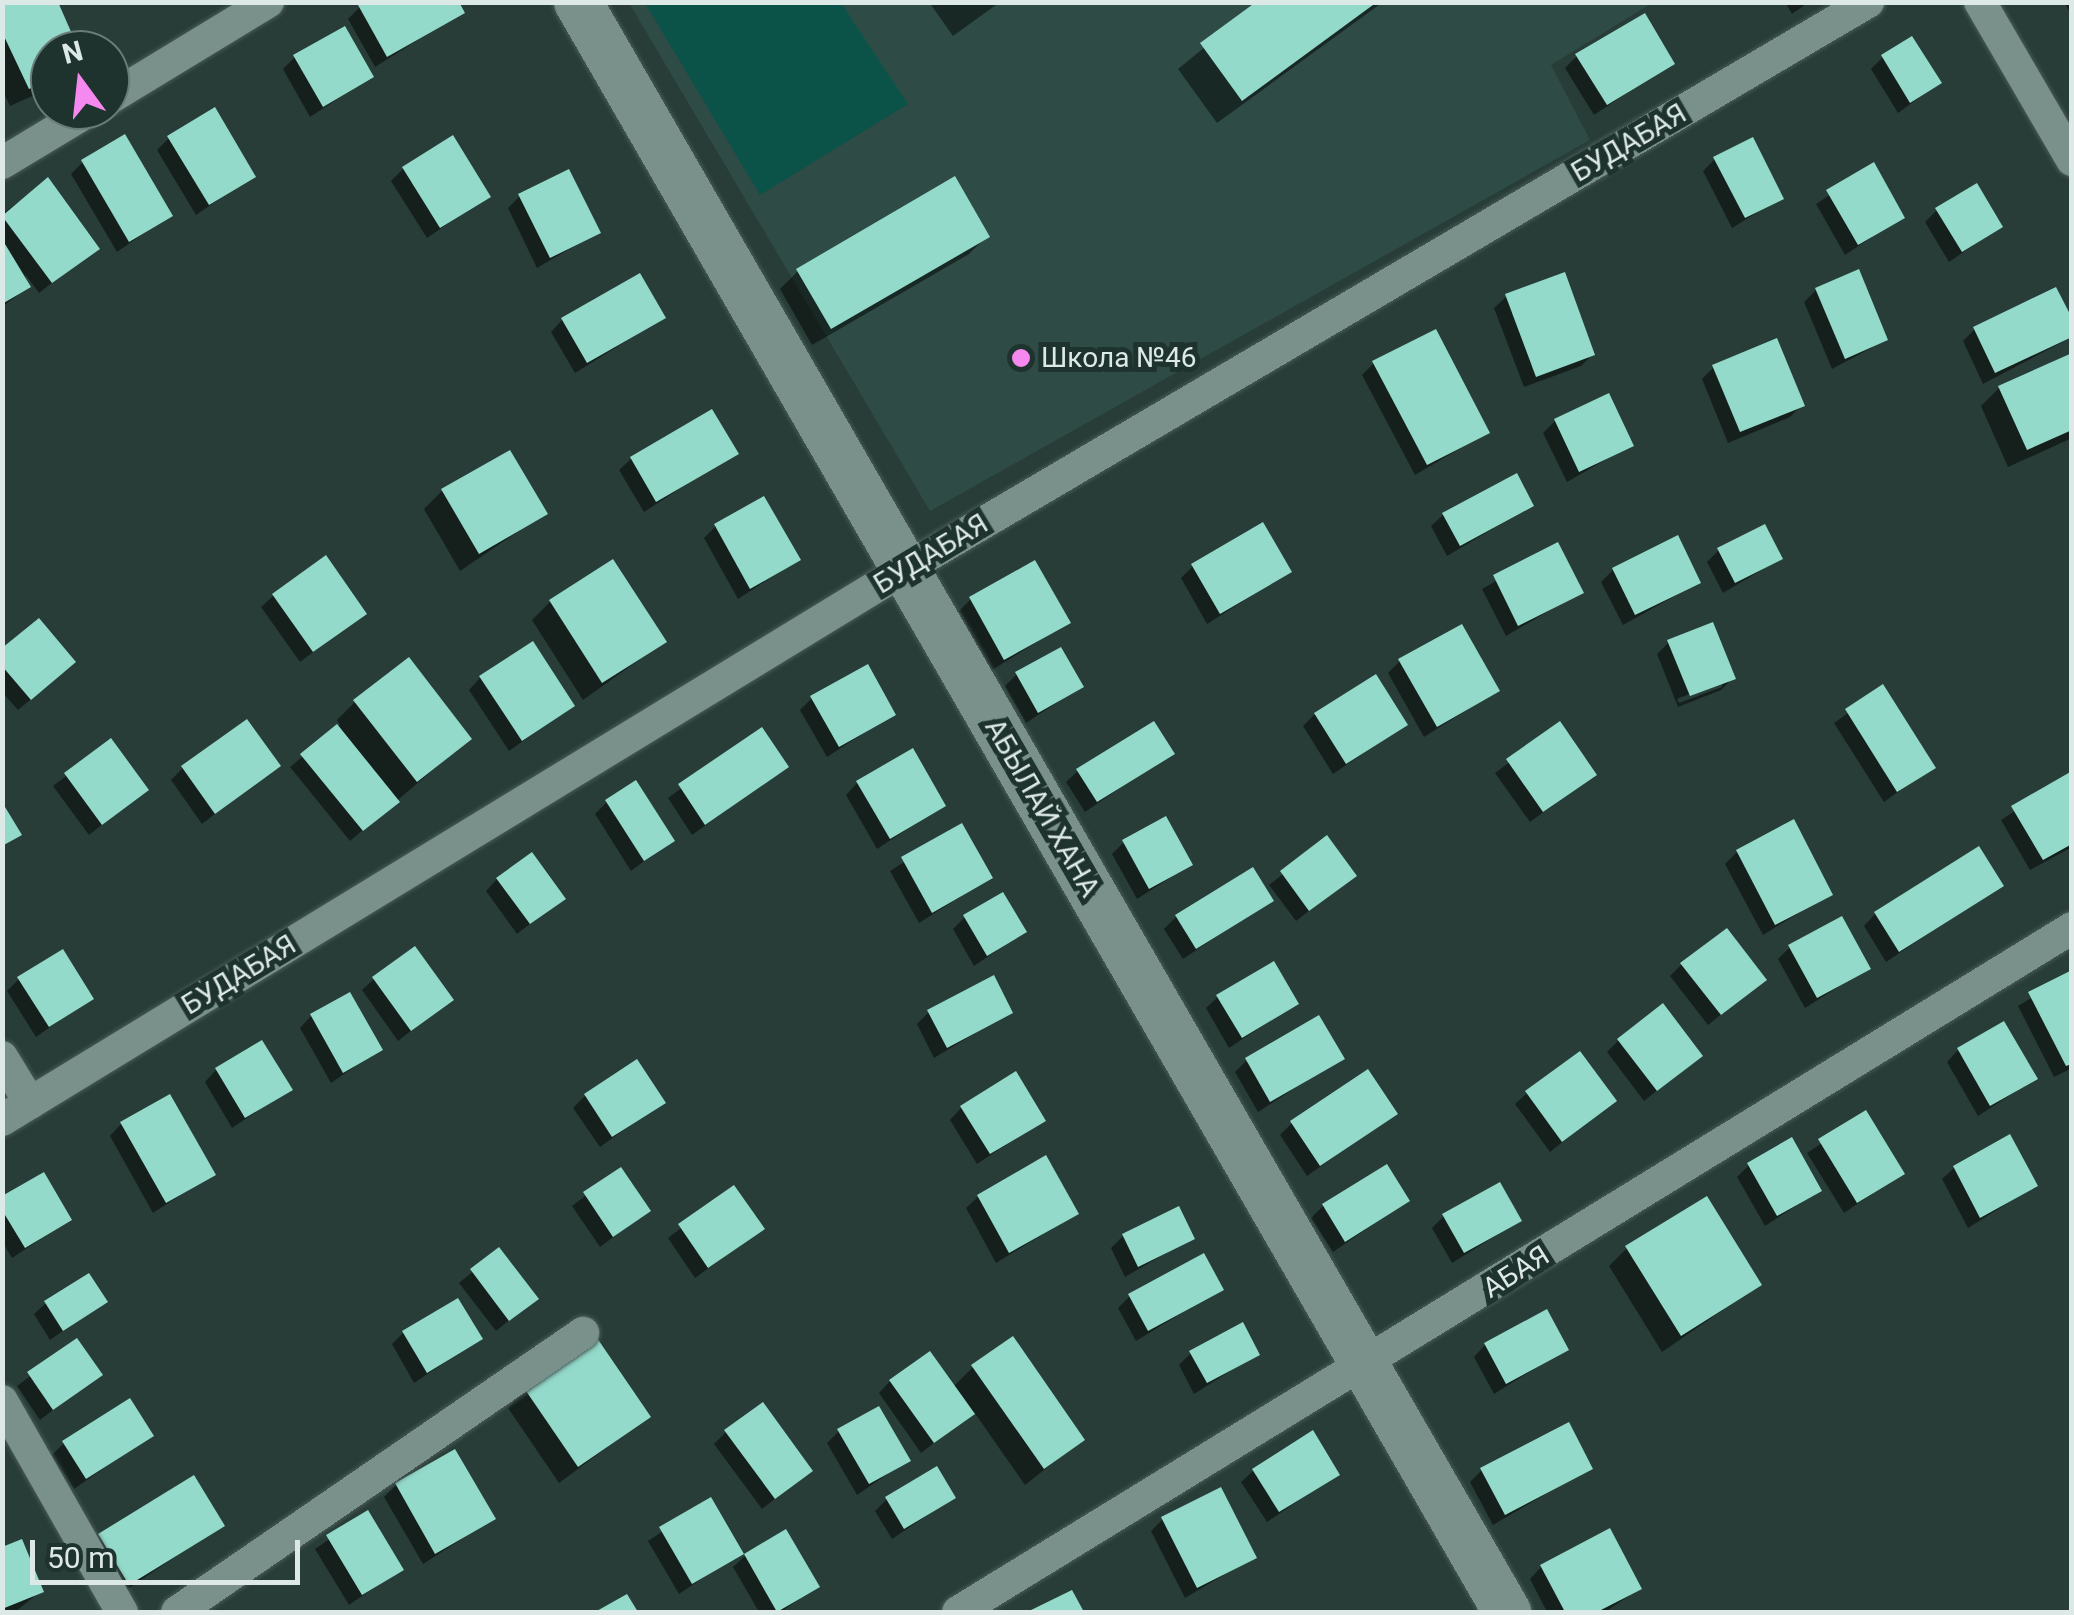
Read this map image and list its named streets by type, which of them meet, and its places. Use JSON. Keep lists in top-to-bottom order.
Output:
{
  "streets": {
    "main road": ["АБЫЛАЙ ХАНА"],
    "street": ["БУДАБАЯ", "АБАЯ"]
  },
  "crossings": [
    ["БУДАБАЯ", "АБЫЛАЙ ХАНА"],
    ["АБЫЛАЙ ХАНА", "АБАЯ"]
  ],
  "places": ["Школа №46"],
  "scale_bar": "50 m",
  "north": "top"
}
